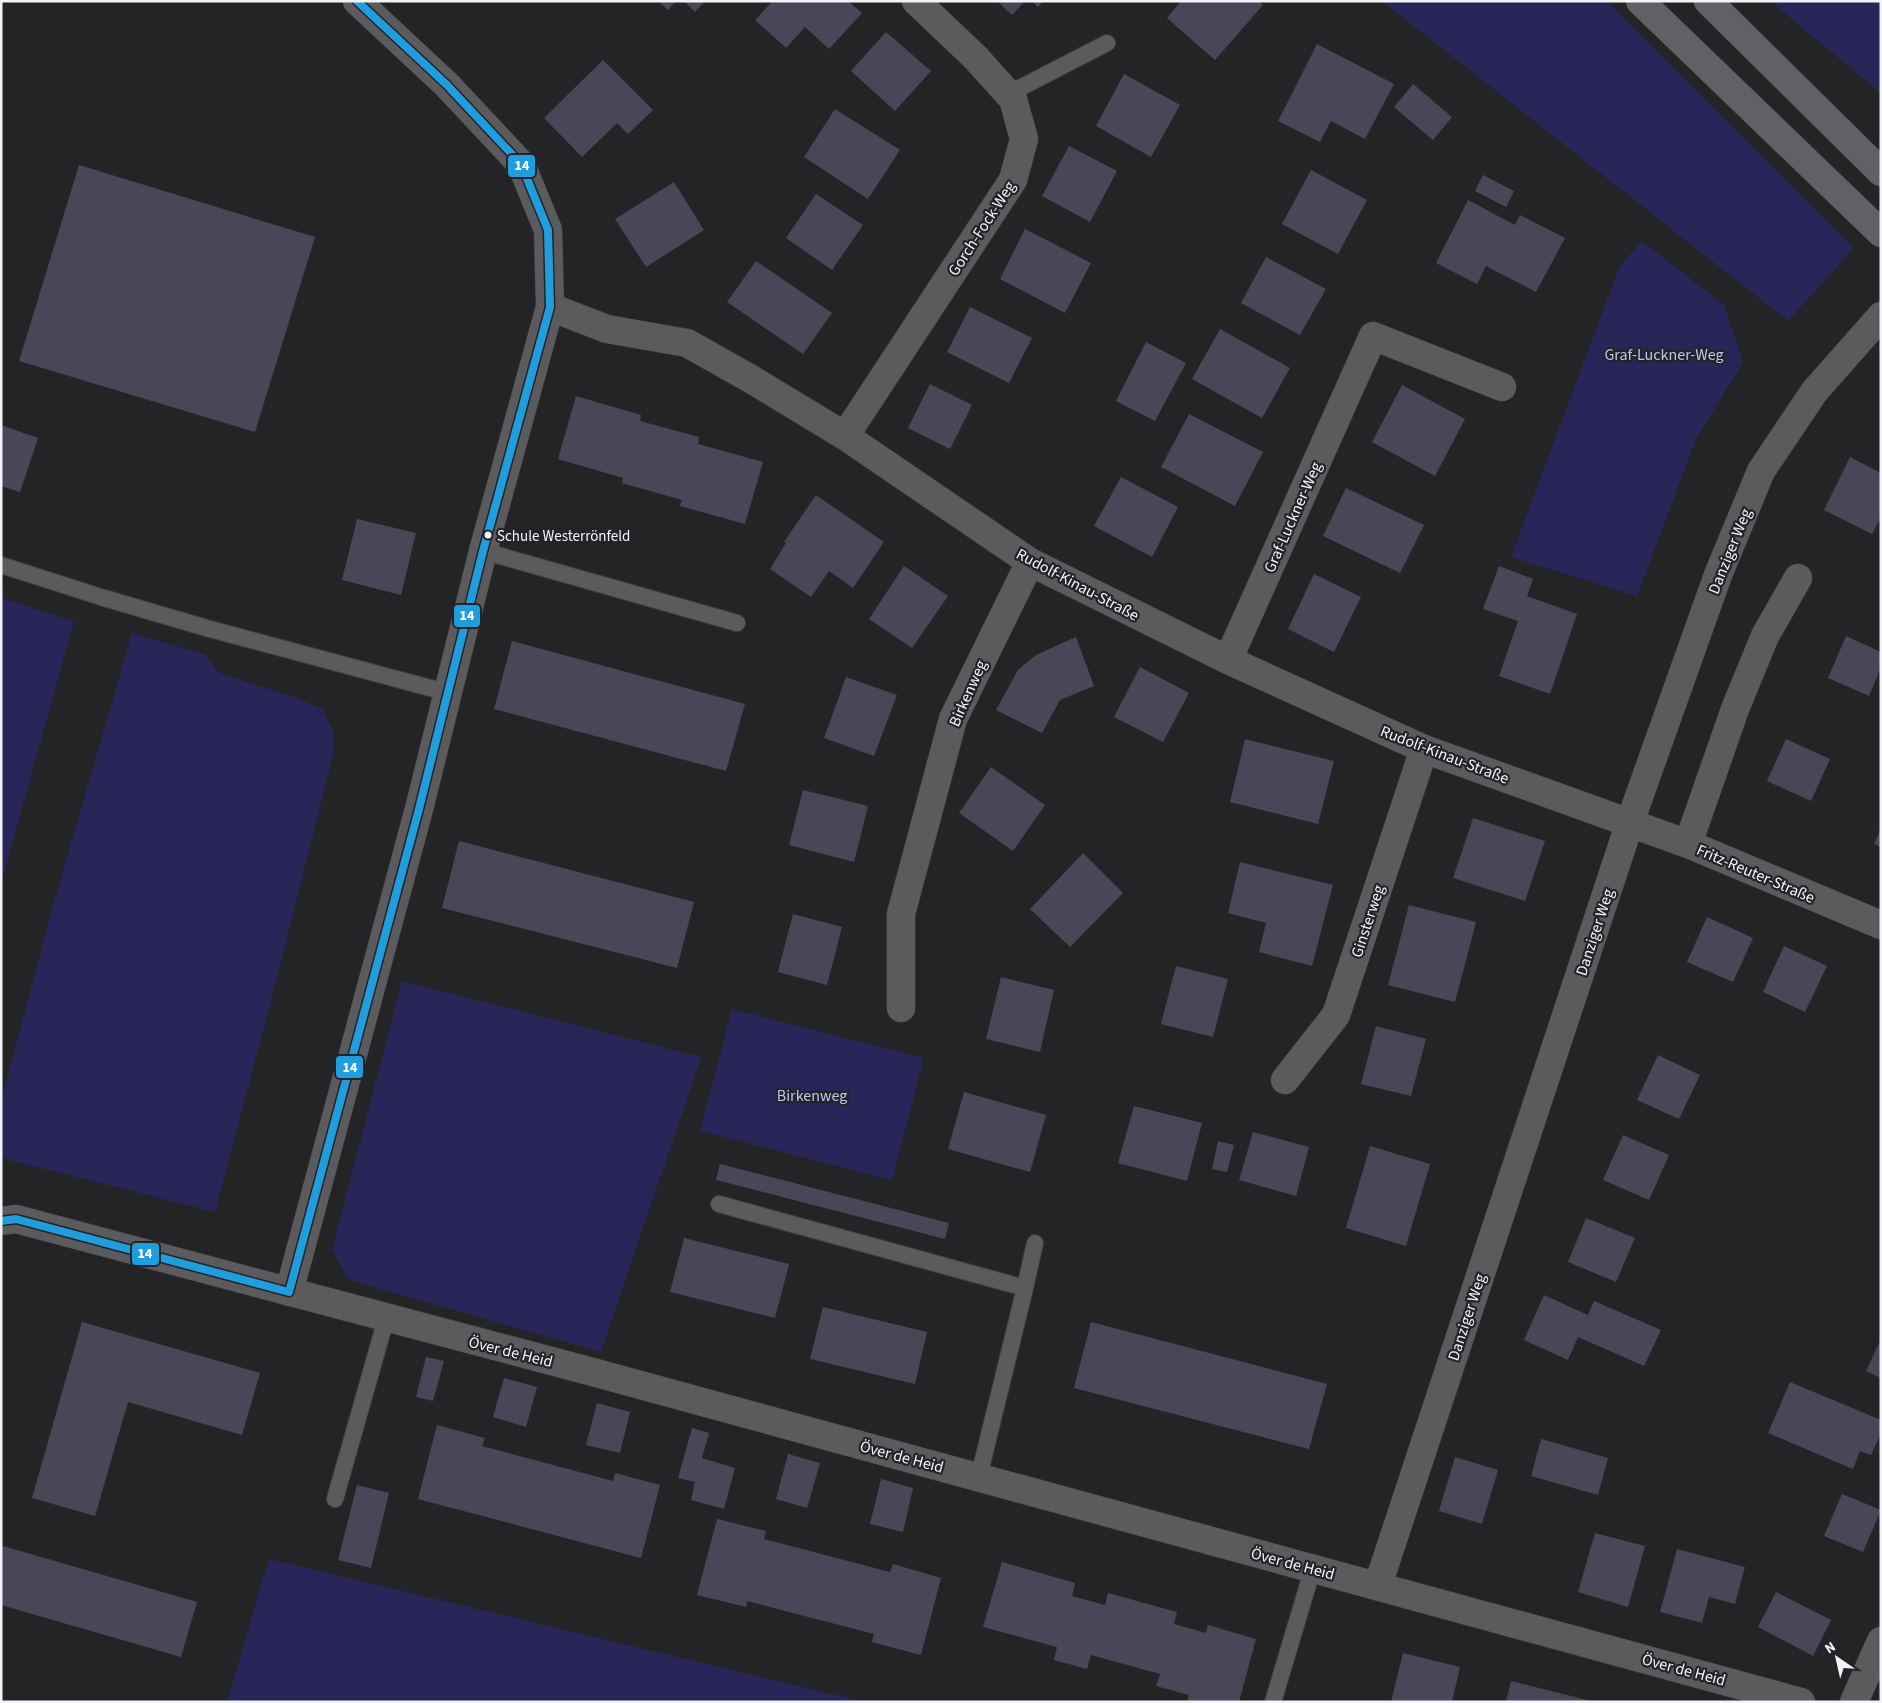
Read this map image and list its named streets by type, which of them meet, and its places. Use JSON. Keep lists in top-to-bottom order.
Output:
{
  "streets": {
    "street": [
      "Gorch-Fock-Weg",
      "Graf-Luckner-Weg",
      "Danziger Weg",
      "Rudolf-Kinau-Straße",
      "Birkenweg",
      "Fritz-Reuter-Straße",
      "Ginsterweg",
      "Över de Heid"
    ]
  },
  "crossings": [
    ["Gorch-Fock-Weg", "Rudolf-Kinau-Straße"],
    ["Graf-Luckner-Weg", "Rudolf-Kinau-Straße"],
    ["Danziger Weg", "Rudolf-Kinau-Straße"],
    ["Danziger Weg", "Fritz-Reuter-Straße"],
    ["Danziger Weg", "Över de Heid"],
    ["Rudolf-Kinau-Straße", "Birkenweg"],
    ["Rudolf-Kinau-Straße", "Fritz-Reuter-Straße"],
    ["Rudolf-Kinau-Straße", "Ginsterweg"]
  ],
  "parks": ["Graf-Luckner-Weg", "Birkenweg"],
  "places": ["Schule Westerrönfeld"],
  "lines": ["transit line 14"],
  "north": "top left"
}
